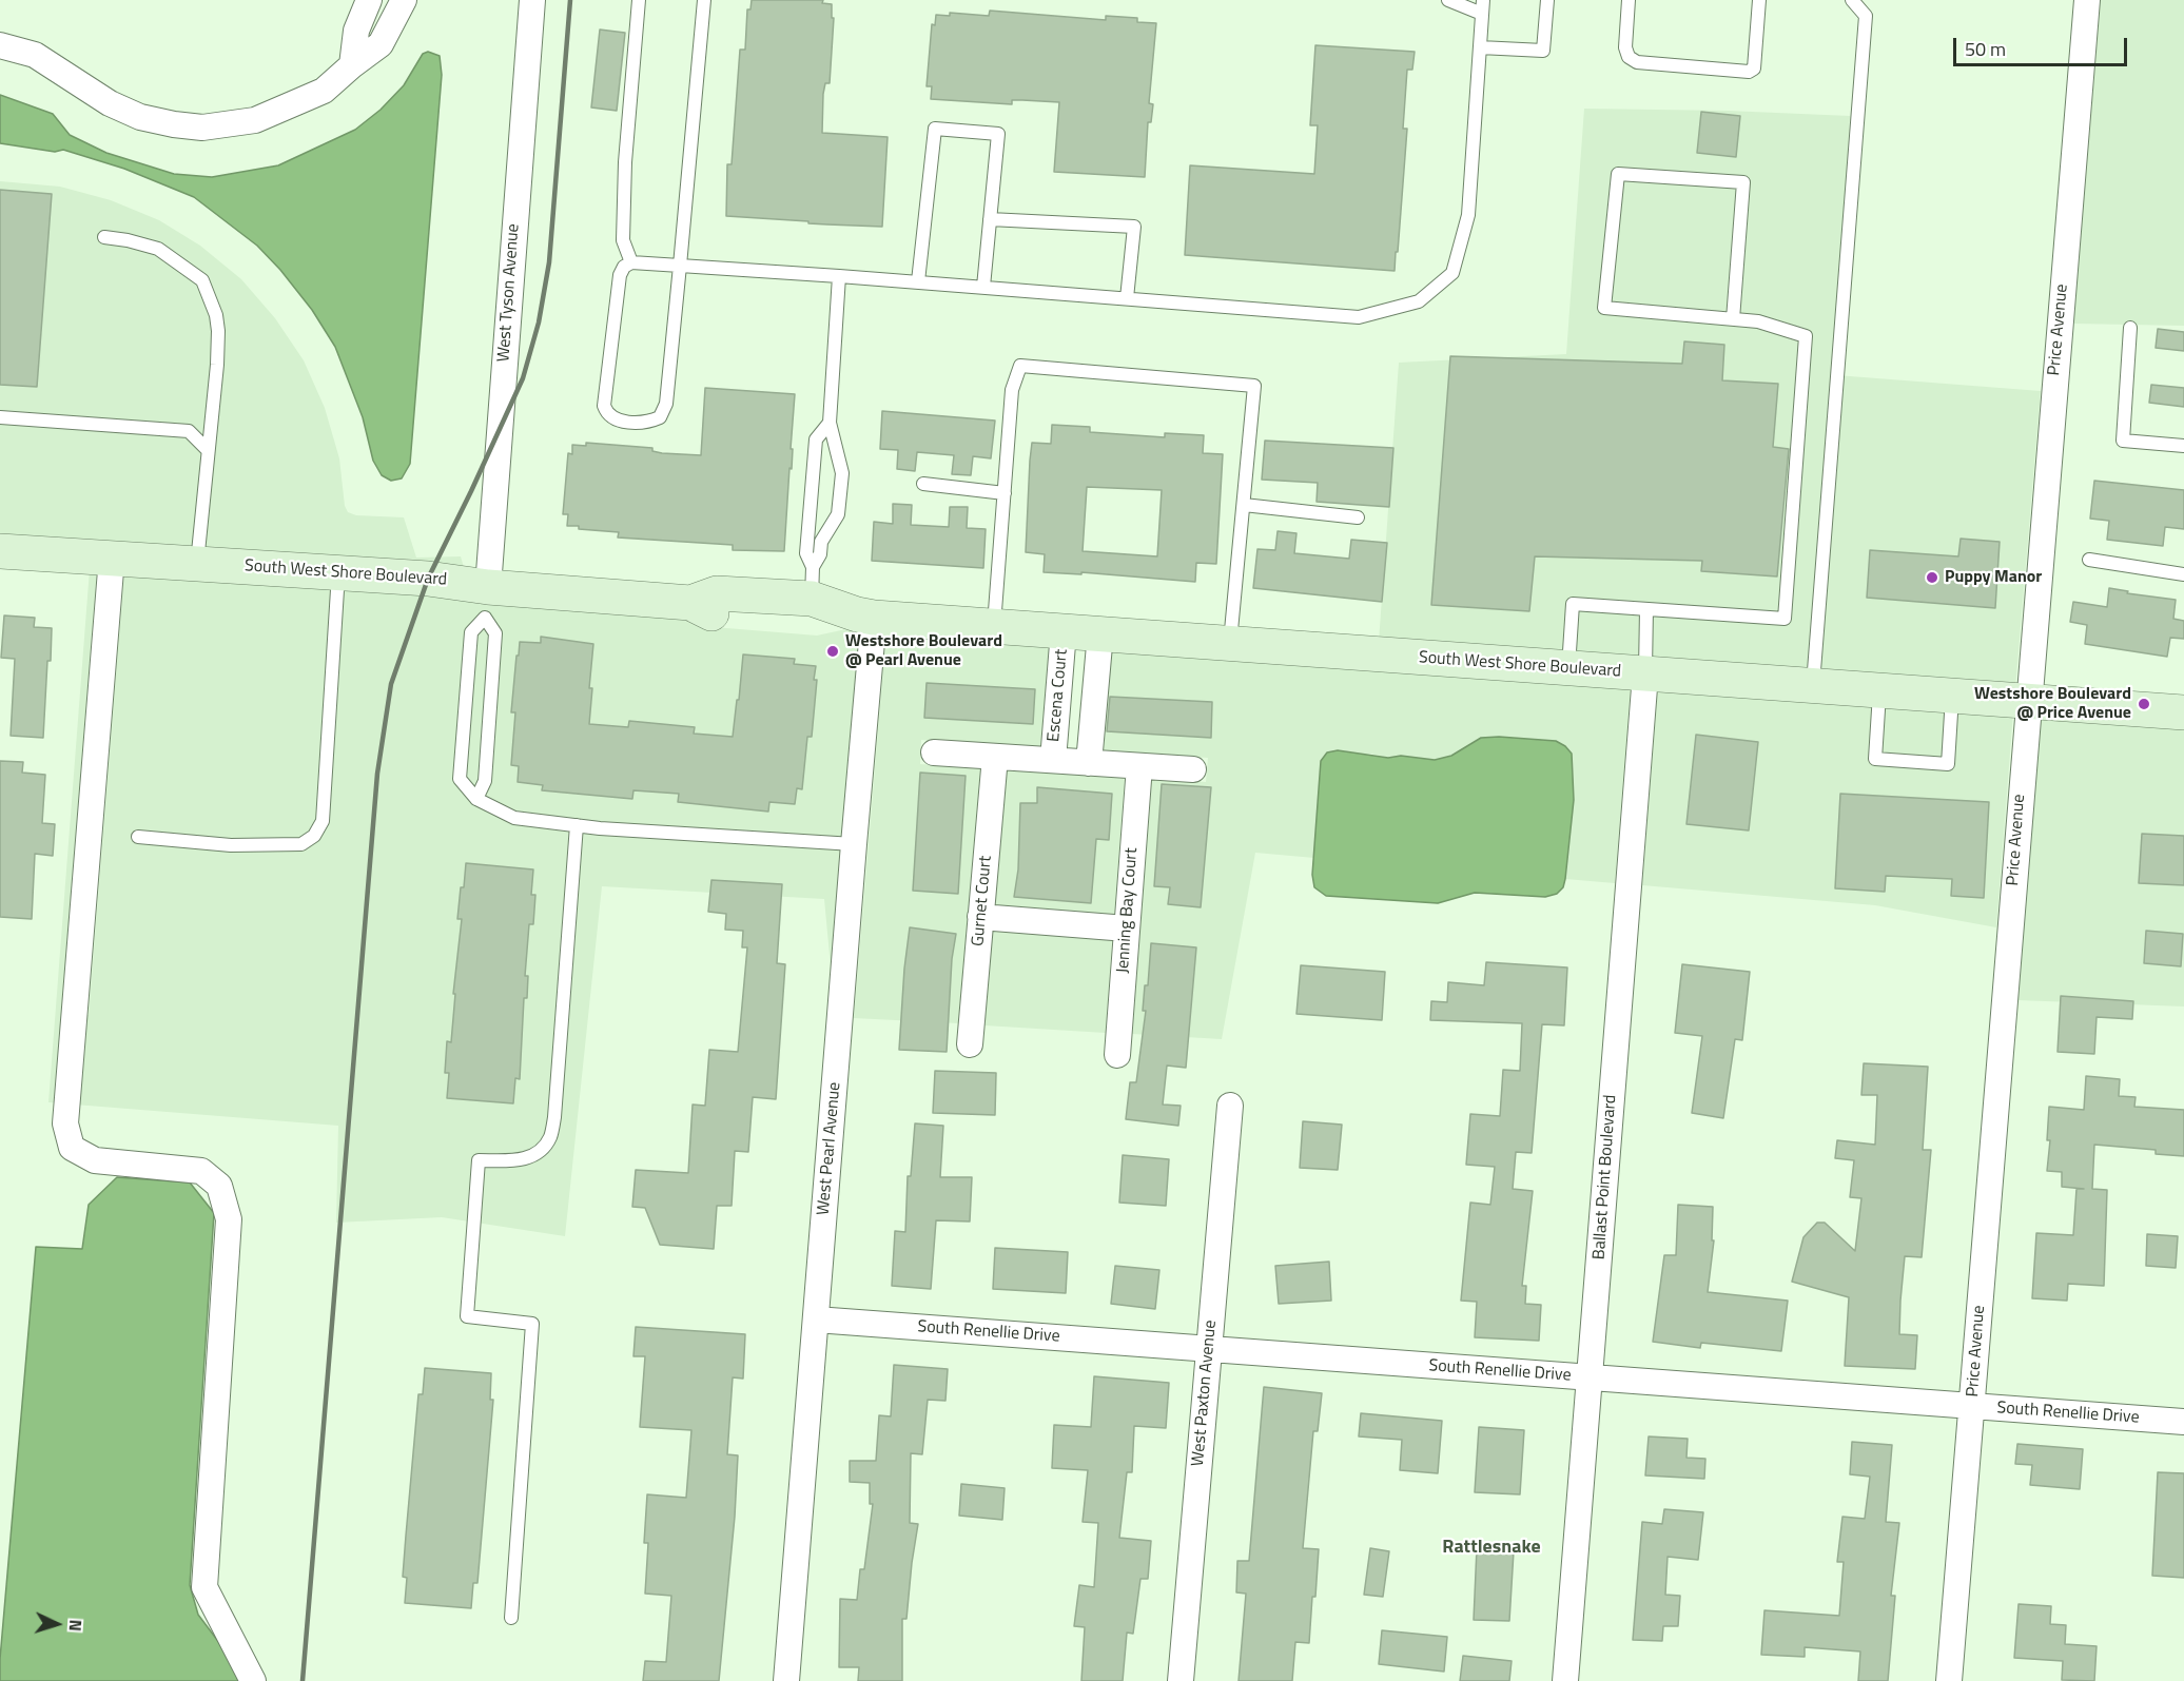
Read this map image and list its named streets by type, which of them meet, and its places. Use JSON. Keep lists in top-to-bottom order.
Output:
{
  "streets": {
    "street": [
      "West Tyson Avenue",
      "Price Avenue",
      "South West Shore Boulevard",
      "Escena Court",
      "Gurnet Court",
      "Jenning Bay Court",
      "West Pearl Avenue",
      "Ballast Point Boulevard",
      "South Renellie Drive",
      "West Paxton Avenue"
    ]
  },
  "crossings": [
    ["West Tyson Avenue", "South West Shore Boulevard"],
    ["Price Avenue", "South West Shore Boulevard"],
    ["Price Avenue", "South Renellie Drive"],
    ["South West Shore Boulevard", "Escena Court"],
    ["South West Shore Boulevard", "West Pearl Avenue"],
    ["South West Shore Boulevard", "Ballast Point Boulevard"],
    ["Escena Court", "Gurnet Court"],
    ["Escena Court", "Jenning Bay Court"],
    ["West Pearl Avenue", "South Renellie Drive"],
    ["Ballast Point Boulevard", "South Renellie Drive"],
    ["South Renellie Drive", "West Paxton Avenue"]
  ],
  "districts": ["Rattlesnake"],
  "places": ["Puppy Manor", "Westshore Boulevard @ Pearl Avenue", "Westshore Boulevard @ Price Avenue"],
  "scale_bar": "50 m",
  "north": "right"
}
